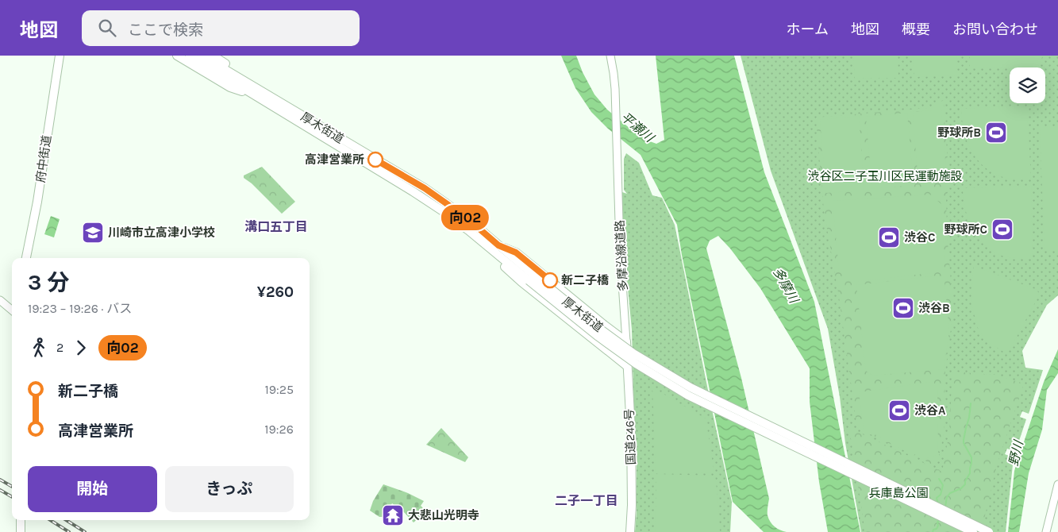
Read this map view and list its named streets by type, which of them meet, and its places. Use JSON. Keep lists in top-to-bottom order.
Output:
{
  "streets": {
    "highway": ["厚木街道", "府中街道", "国道246号"],
    "main road": ["多摩沿線道路"]
  },
  "crossings": [
    ["多摩沿線道路", "国道246号"]
  ],
  "districts": ["溝口五丁目", "二子一丁目"],
  "water": ["平瀬川", "多摩川", "野川"],
  "parks": ["渋谷区二子玉川区民運動施設", "兵庫島公園"],
  "places": {
    "sports": [
      "野球所B",
      "野球所C",
      "渋谷C",
      "渋谷B",
      "渋谷A"
    ],
    "other": ["高津営業所", "新二子橋"],
    "school or university": ["川崎市立高津小学校"],
    "temple": ["大悲山光明寺"]
  },
  "lines": ["bus line 向02"],
  "page": {
    "header": "地図",
    "search": "ここで検索",
    "nav": [
      "ホーム",
      "地図",
      "概要",
      "お問い合わせ"
    ],
    "on_map": "向02",
    "heading": ["3 分", "19:23 – 19:26 · バス", "¥260"],
    "legs": ["2", "向02"],
    "list": [
      {
        "name": "新二子橋",
        "value": "19:25"
      },
      {
        "name": "高津営業所",
        "value": "19:26"
      }
    ],
    "buttons": ["開始", "きっぷ"]
  }
}
